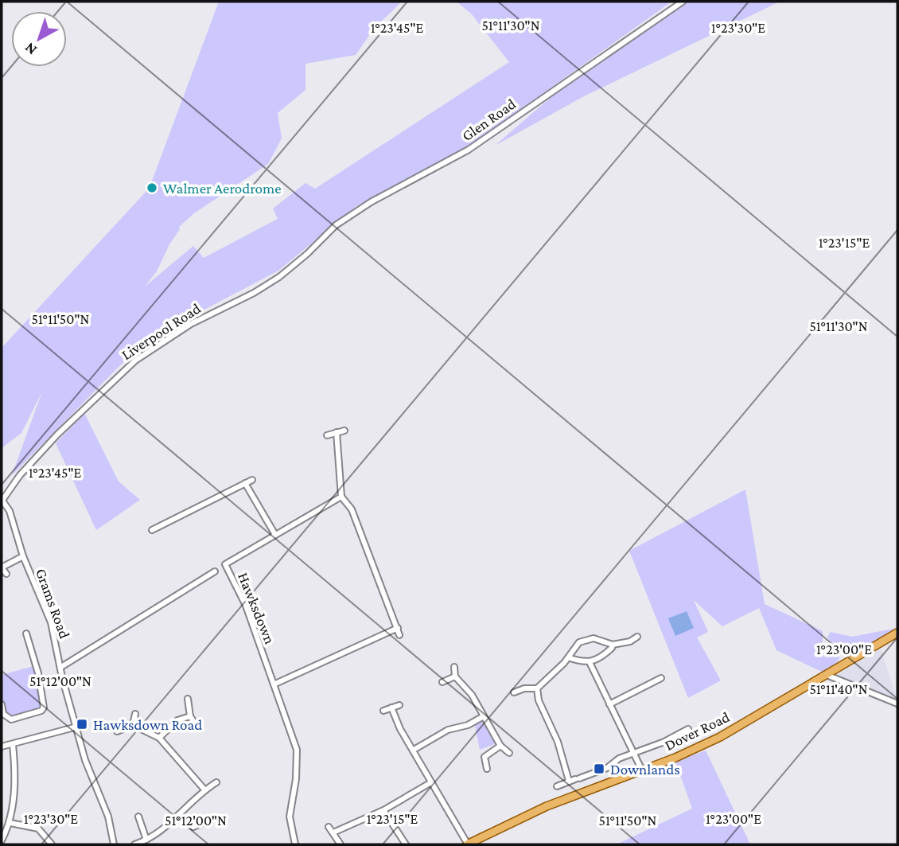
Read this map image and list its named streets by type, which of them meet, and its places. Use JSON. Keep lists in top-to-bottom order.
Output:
{
  "streets": {
    "main road": ["Dover Road"],
    "street": [
      "Glen Road",
      "Liverpool Road",
      "Grams Road",
      "Hawksdown"
    ]
  },
  "crossings": [
    ["Glen Road", "Liverpool Road"],
    ["Liverpool Road", "Grams Road"]
  ],
  "places": {
    "other": ["Walmer Aerodrome"],
    "transit": ["Hawksdown Road", "Downlands"]
  },
  "north": "bottom left",
  "coordinates": [
    "51°11'30\"N",
    "1°23'45\"E",
    "1°23'30\"E",
    "1°23'15\"E",
    "51°11'50\"N",
    "1°23'00\"E",
    "51°12'00\"N",
    "51°11'40\"N"
  ]
}
